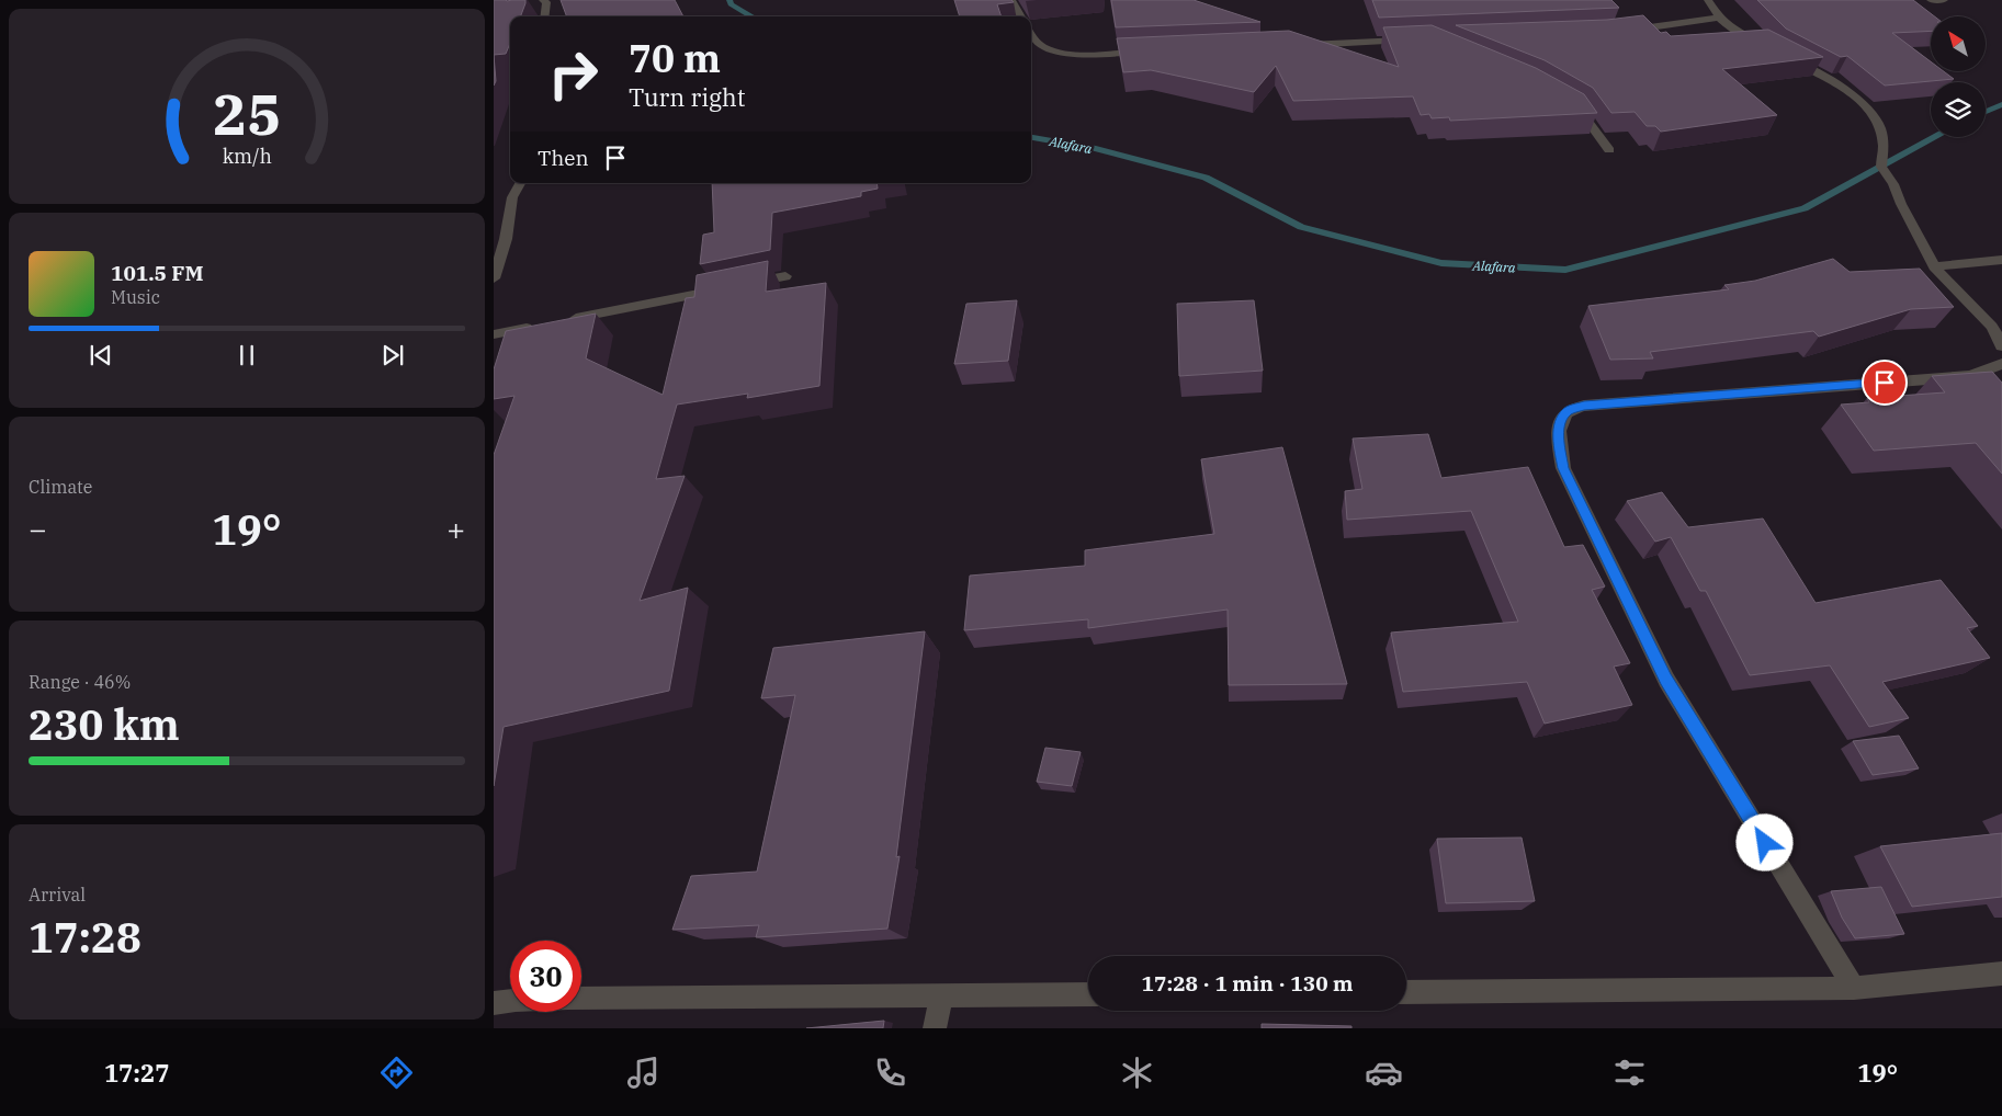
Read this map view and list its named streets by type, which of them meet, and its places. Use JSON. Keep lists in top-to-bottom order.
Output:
{
  "water": ["Alafara"],
  "north": "top left",
  "page": {
    "turn": ["70 m", "Turn right"],
    "then": "Then",
    "song": ["101.5 FM", "Music"],
    "tile": [
      "Climate",
      ["Range · 46%", "230 km"],
      ["Arrival", "17:28"]
    ],
    "heat": ["−", "19°", "+"],
    "limit": "30",
    "trip": "17:28 · 1 min · 130 m",
    "tabs": ["17:27", "19°"],
    "gauge": ["25", "km/h"]
  }
}
